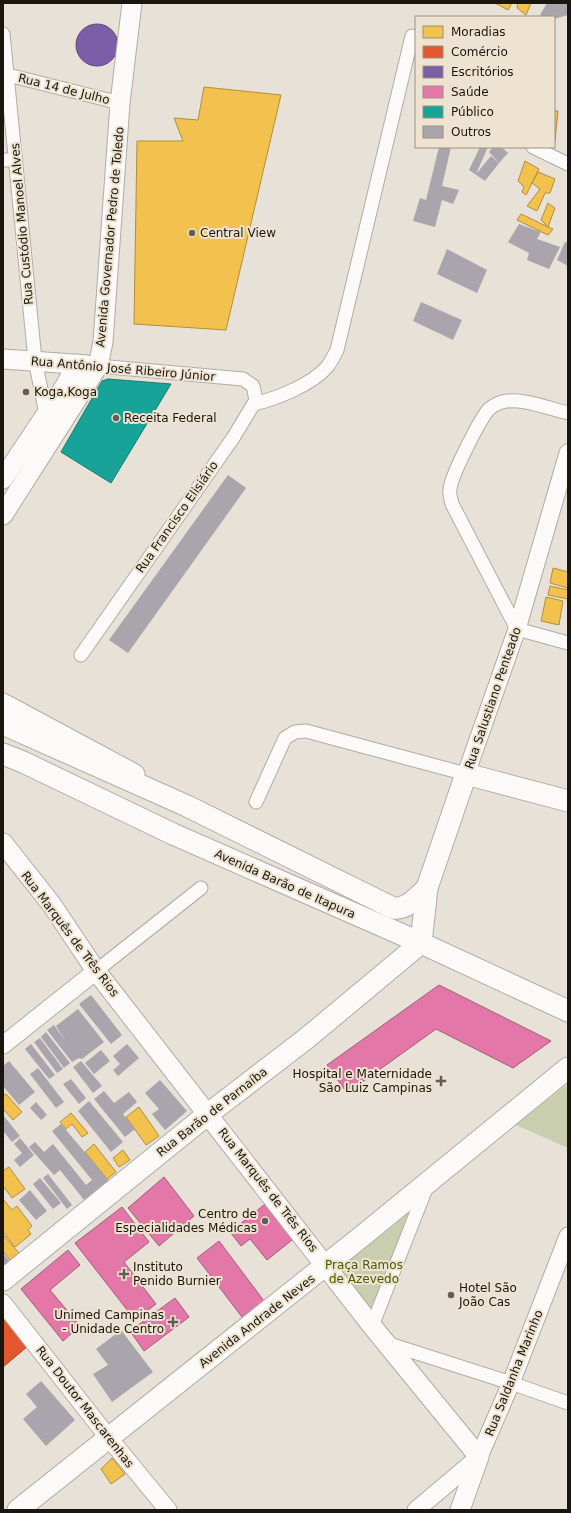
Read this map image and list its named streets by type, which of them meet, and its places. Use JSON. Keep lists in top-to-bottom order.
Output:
{
  "streets": {
    "main road": [
      "Avenida Governador Pedro de Toledo",
      "Rua Antônio José Ribeiro Júnior",
      "Rua Salustiano Penteado",
      "Avenida Barão de Itapura",
      "Rua Marquês de Três Rios",
      "Rua Barão de Parnaíba",
      "Avenida Andrade Neves",
      "Rua Saldanha Marinho"
    ],
    "street": [
      "Rua 14 de Julho",
      "Rua Custódio Manoel Alves",
      "Rua Francisco Elisiário",
      "Rua Doutor Mascarenhas"
    ]
  },
  "crossings": [
    ["Rua 14 de Julho", "Rua Custódio Manoel Alves"],
    ["Rua 14 de Julho", "Avenida Governador Pedro de Toledo"],
    ["Rua Custódio Manoel Alves", "Rua Antônio José Ribeiro Júnior"],
    ["Avenida Governador Pedro de Toledo", "Rua Antônio José Ribeiro Júnior"],
    ["Rua Antônio José Ribeiro Júnior", "Rua Francisco Elisiário"],
    ["Rua Salustiano Penteado", "Avenida Barão de Itapura"],
    ["Rua Salustiano Penteado", "Rua Barão de Parnaíba"],
    ["Avenida Barão de Itapura", "Rua Barão de Parnaíba"],
    ["Rua Marquês de Três Rios", "Rua Barão de Parnaíba"],
    ["Rua Marquês de Três Rios", "Avenida Andrade Neves"],
    ["Rua Marquês de Três Rios", "Rua Saldanha Marinho"],
    ["Avenida Andrade Neves", "Rua Doutor Mascarenhas"]
  ],
  "parks": ["Praça Ramos de Azevedo"],
  "places": {
    "other": [
      "Central View",
      "Koga,Koga",
      "Receita Federal",
      "Centro de Especialidades Médicas",
      "Hotel São João Cas"
    ],
    "health": ["Hospital e Maternidade São Luiz Campinas", "Instituto Penido Burnier", "Unimed Campinas - Unidade Centro"]
  },
  "legend": [
    "Moradias",
    "Comércio",
    "Escritórios",
    "Saúde",
    "Público",
    "Outros"
  ]
}
